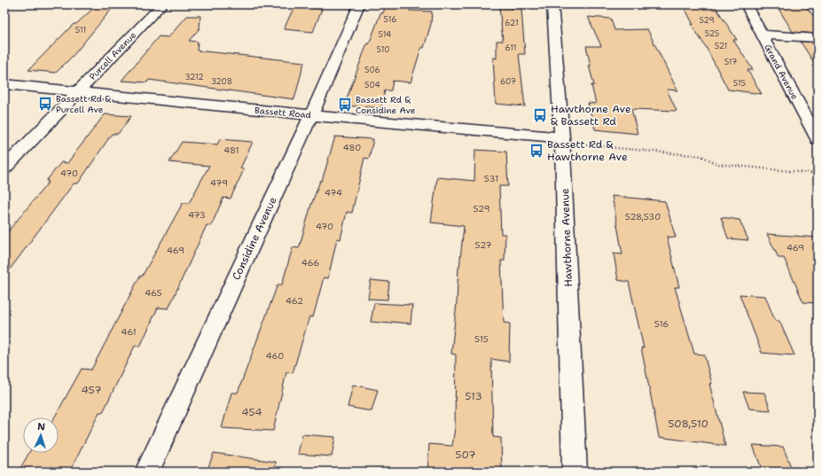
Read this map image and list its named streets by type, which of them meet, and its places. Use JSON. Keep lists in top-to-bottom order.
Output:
{
  "streets": {
    "street": [
      "Purcell Avenue",
      "Grand Avenue",
      "Bassett Road",
      "Hawthorne Avenue",
      "Considine Avenue"
    ]
  },
  "crossings": [
    ["Purcell Avenue", "Bassett Road"],
    ["Bassett Road", "Hawthorne Avenue"],
    ["Bassett Road", "Considine Avenue"]
  ],
  "places": {
    "bus stop": [
      "Bassett Rd & Purcell Ave",
      "Bassett Rd & Considine Ave",
      "Hawthorne Ave & Bassett Rd",
      "Bassett Rd & Hawthorne Ave"
    ]
  },
  "house_numbers": [
    "516",
    "529",
    "621",
    "511",
    "525",
    "514",
    "521",
    "611",
    "510",
    "517",
    "506",
    "3212",
    "3208",
    "607",
    "515",
    "504",
    "480",
    "481",
    "470",
    "531",
    "479",
    "474",
    "529",
    "473",
    "528,530",
    "470",
    "527",
    "469",
    "469",
    "466",
    "465",
    "462",
    "516",
    "461",
    "515",
    "460",
    "457",
    "513",
    "454",
    "508,510",
    "507"
  ],
  "north": "top"
}
